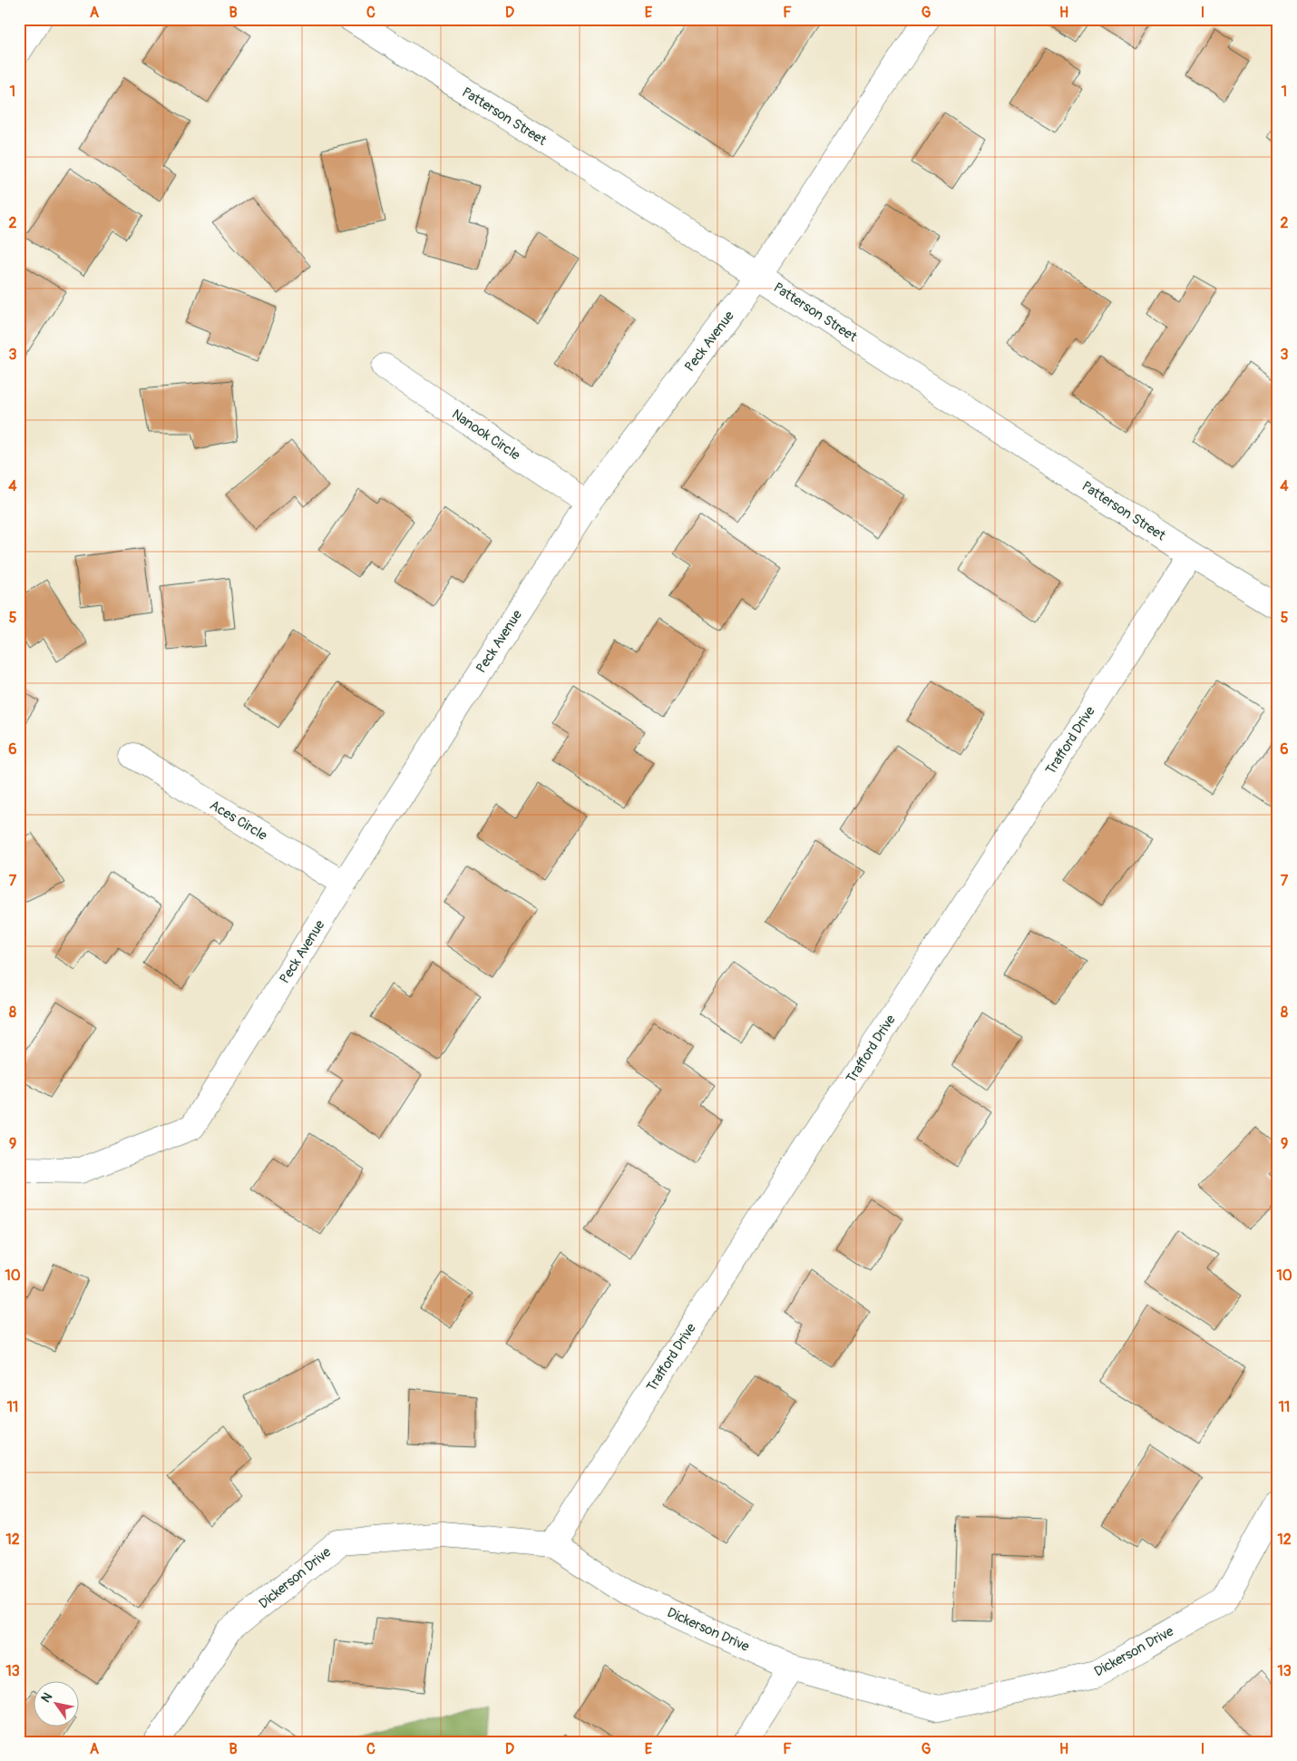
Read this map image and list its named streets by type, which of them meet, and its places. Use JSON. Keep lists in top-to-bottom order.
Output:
{
  "streets": {
    "street": [
      "Patterson Street",
      "Peck Avenue",
      "Nanook Circle",
      "Trafford Drive",
      "Aces Circle",
      "Dickerson Drive"
    ]
  },
  "crossings": [
    ["Patterson Street", "Peck Avenue"],
    ["Patterson Street", "Trafford Drive"],
    ["Peck Avenue", "Nanook Circle"],
    ["Peck Avenue", "Aces Circle"],
    ["Trafford Drive", "Dickerson Drive"]
  ],
  "north": "top left",
  "grid": {
    "columns": [
      "A",
      "B",
      "C",
      "D",
      "E",
      "F",
      "G",
      "H",
      "I"
    ],
    "rows": [
      "1",
      "2",
      "3",
      "4",
      "5",
      "6",
      "7",
      "8",
      "9",
      "10",
      "11",
      "12",
      "13"
    ]
  }
}
